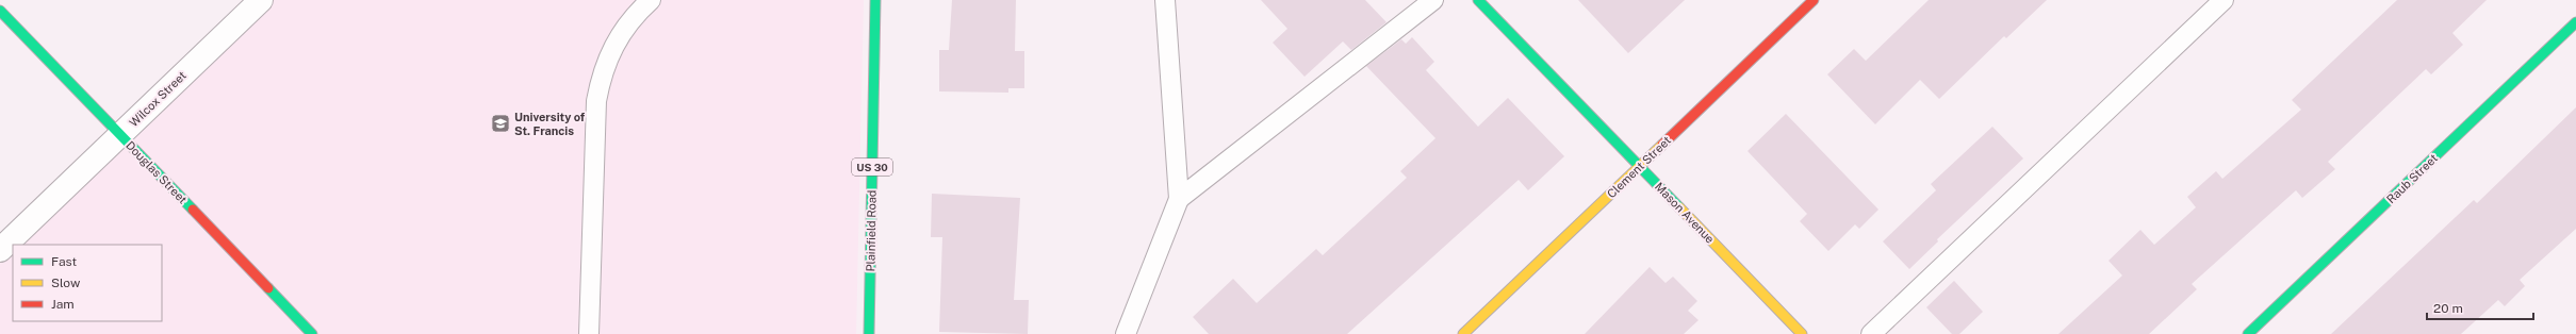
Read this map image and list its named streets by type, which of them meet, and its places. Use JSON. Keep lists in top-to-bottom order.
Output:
{
  "streets": {
    "street": [
      "Wilcox Street",
      "US 30",
      "Clement Street",
      "Douglas Street",
      "Raub Street",
      "Mason Avenue",
      "Plainfield Road"
    ]
  },
  "crossings": [
    ["Wilcox Street", "Douglas Street"],
    ["Clement Street", "Mason Avenue"]
  ],
  "places": {
    "school or university": ["University of St. Francis"]
  },
  "legend": ["Fast", "Slow", "Jam"],
  "scale_bar": "20 m"
}
